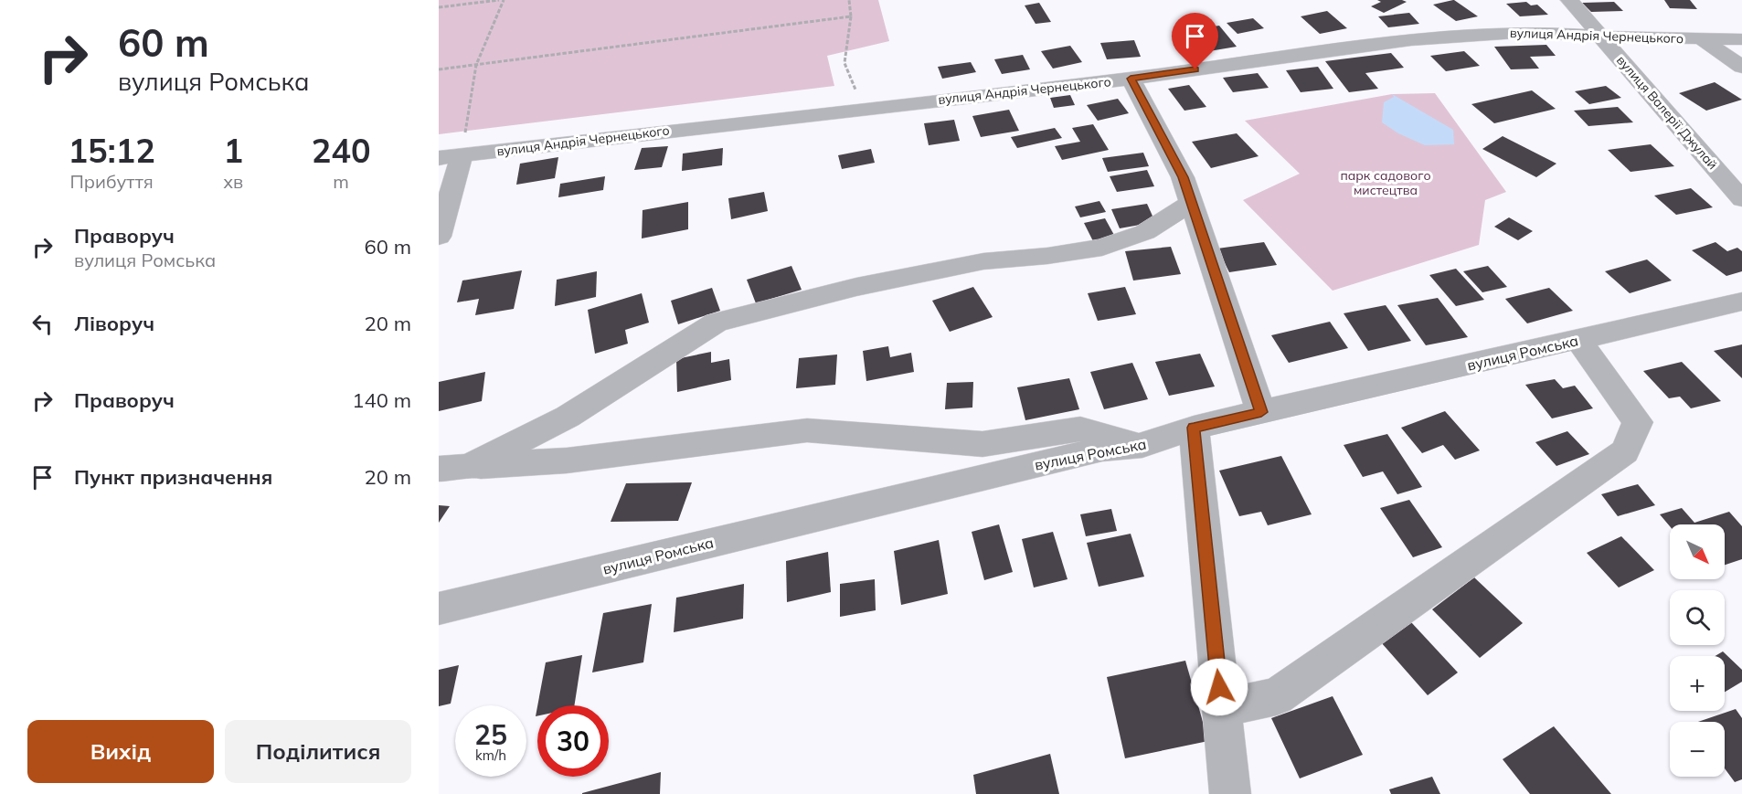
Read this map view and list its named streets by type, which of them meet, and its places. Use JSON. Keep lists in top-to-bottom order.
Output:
{
  "streets": {
    "street": ["вулиця Андрія Чернецького", "вулиця Валерії Джулай", "вулиця Ромська"]
  },
  "crossings": [
    ["вулиця Андрія Чернецького", "вулиця Валерії Джулай"]
  ],
  "parks": ["парк садового мистецтва"],
  "north": "bottom right",
  "page": {
    "turn": ["60 m", "вулиця Ромська"],
    "eta": [
      "15:12",
      "Прибуття",
      "1",
      "хв",
      "240",
      "m"
    ],
    "list": [
      {
        "name": "Праворуч",
        "note": "вулиця Ромська",
        "value": "60 m"
      },
      {
        "name": "Ліворуч",
        "value": "20 m"
      },
      {
        "name": "Праворуч",
        "value": "140 m"
      },
      {
        "name": "Пункт призначення",
        "value": "20 m"
      }
    ],
    "map_buttons": ["+", "−"],
    "speed": "25 km/h",
    "limit": "30",
    "buttons": ["Вихід", "Поділитися"]
  }
}
